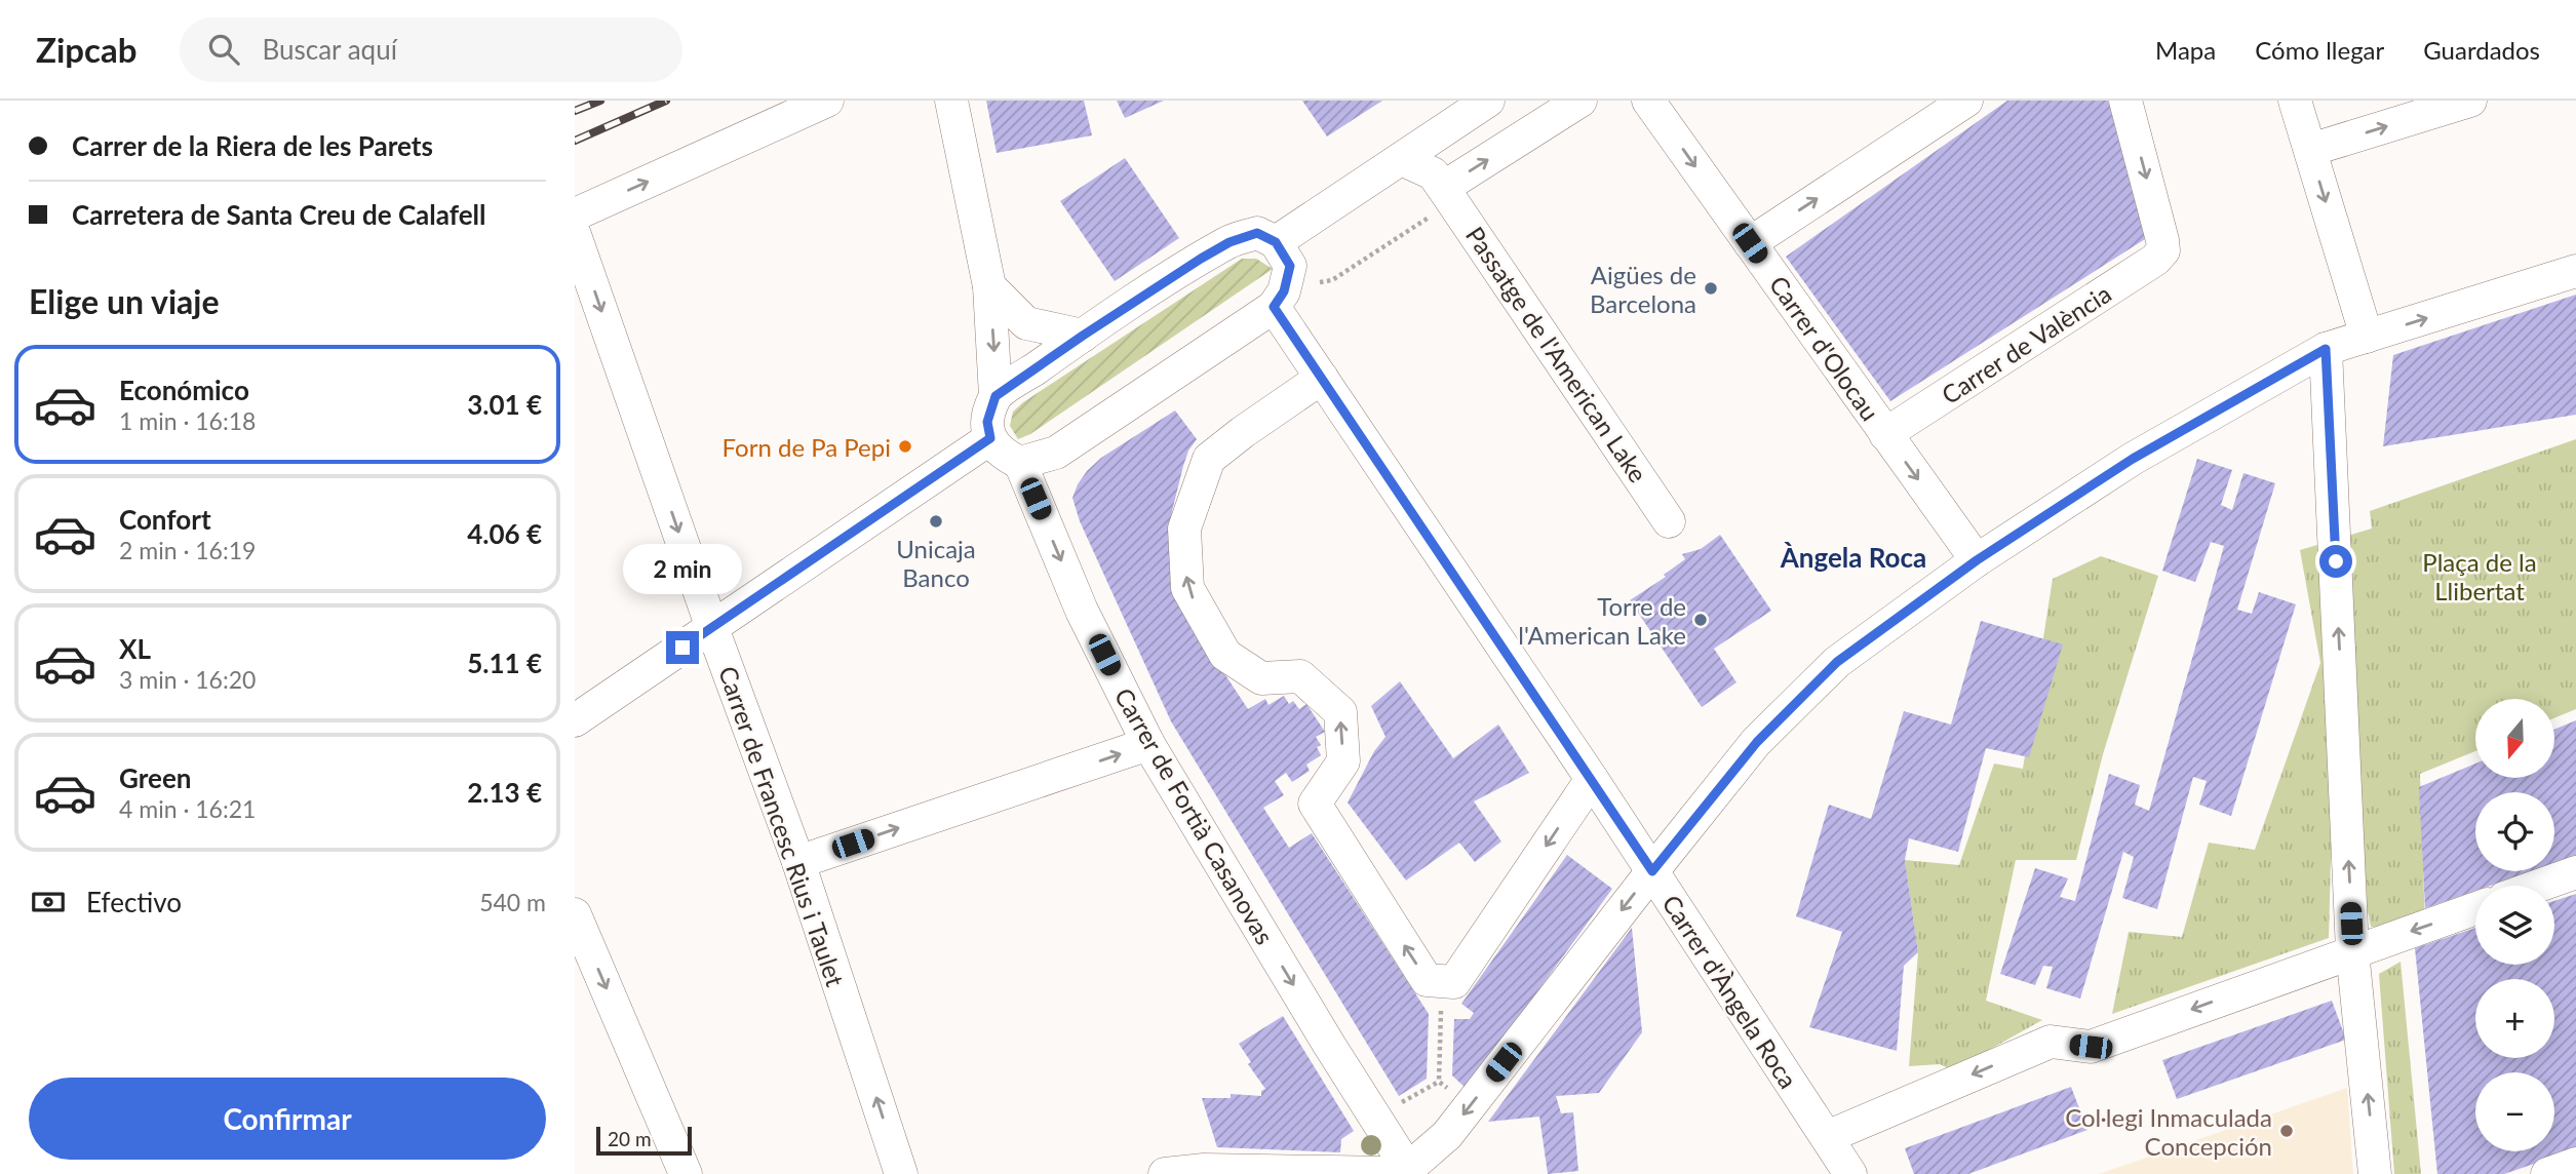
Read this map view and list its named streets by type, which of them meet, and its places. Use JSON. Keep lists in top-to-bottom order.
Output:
{
  "streets": {
    "street": [
      "Carrer de València",
      "Carrer d'Olocau",
      "Passatge de l'American Lake",
      "Carrer de Fortià Casanovas",
      "Carrer de Francesc Rius i Taulet",
      "Carrer d'Àngela Roca"
    ]
  },
  "crossings": [
    ["Carrer de València", "Carrer d'Olocau"]
  ],
  "one_way": ["Carrer d'Olocau", "Carrer de Fortià Casanovas"],
  "districts": ["Àngela Roca"],
  "parks": ["Plaça de la Llibertat"],
  "places": [
    "Aigües de Barcelona",
    "Forn de Pa Pepi",
    "Unicaja Banco",
    "Torre de l'American Lake",
    "Col·legi Inmaculada Concepción"
  ],
  "scale_bar": "20 m",
  "north": "bottom",
  "page": {
    "header": "Zipcab",
    "search": "Buscar aquí",
    "nav": ["Mapa", "Cómo llegar", "Guardados"],
    "banner": ["Carrer de la Riera de les Parets", "Carretera de Santa Creu de Calafell"],
    "heading": "Elige un viaje",
    "list": [
      {
        "name": "Económico",
        "note": "1 min · 16:18",
        "value": "3.01 €"
      },
      {
        "name": "Confort",
        "note": "2 min · 16:19",
        "value": "4.06 €"
      },
      {
        "name": "XL",
        "note": "3 min · 16:20",
        "value": "5.11 €"
      },
      {
        "name": "Green",
        "note": "4 min · 16:21",
        "value": "2.13 €"
      }
    ],
    "bubble": "2 min",
    "map_buttons": ["+", "−"],
    "pay": ["Efectivo", "540 m"],
    "buttons": "Confirmar",
    "scale": "20 m"
  }
}
